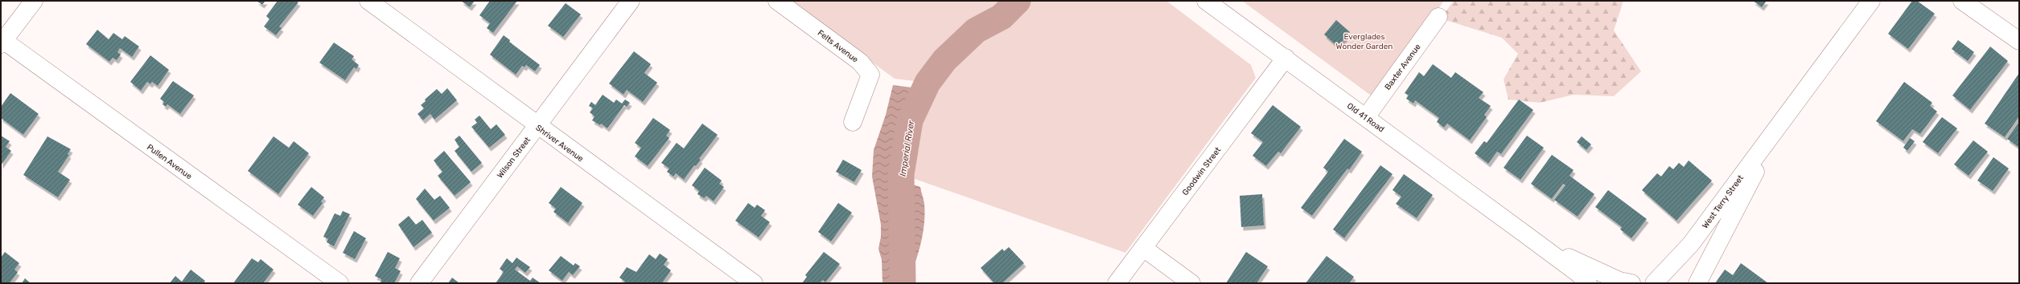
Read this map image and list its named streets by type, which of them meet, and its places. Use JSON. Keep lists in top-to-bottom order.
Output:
{
  "streets": {
    "street": [
      "Felts Avenue",
      "Baxter Avenue",
      "Old 41 Road",
      "Shriver Avenue",
      "Wilson Street",
      "Pullen Avenue",
      "Goodwin Street",
      "West Terry Street"
    ]
  },
  "crossings": [
    ["Baxter Avenue", "Old 41 Road"],
    ["Old 41 Road", "Goodwin Street"],
    ["Shriver Avenue", "Wilson Street"]
  ],
  "water": ["Imperial River"],
  "parks": ["Everglades Wonder Garden"]
}
